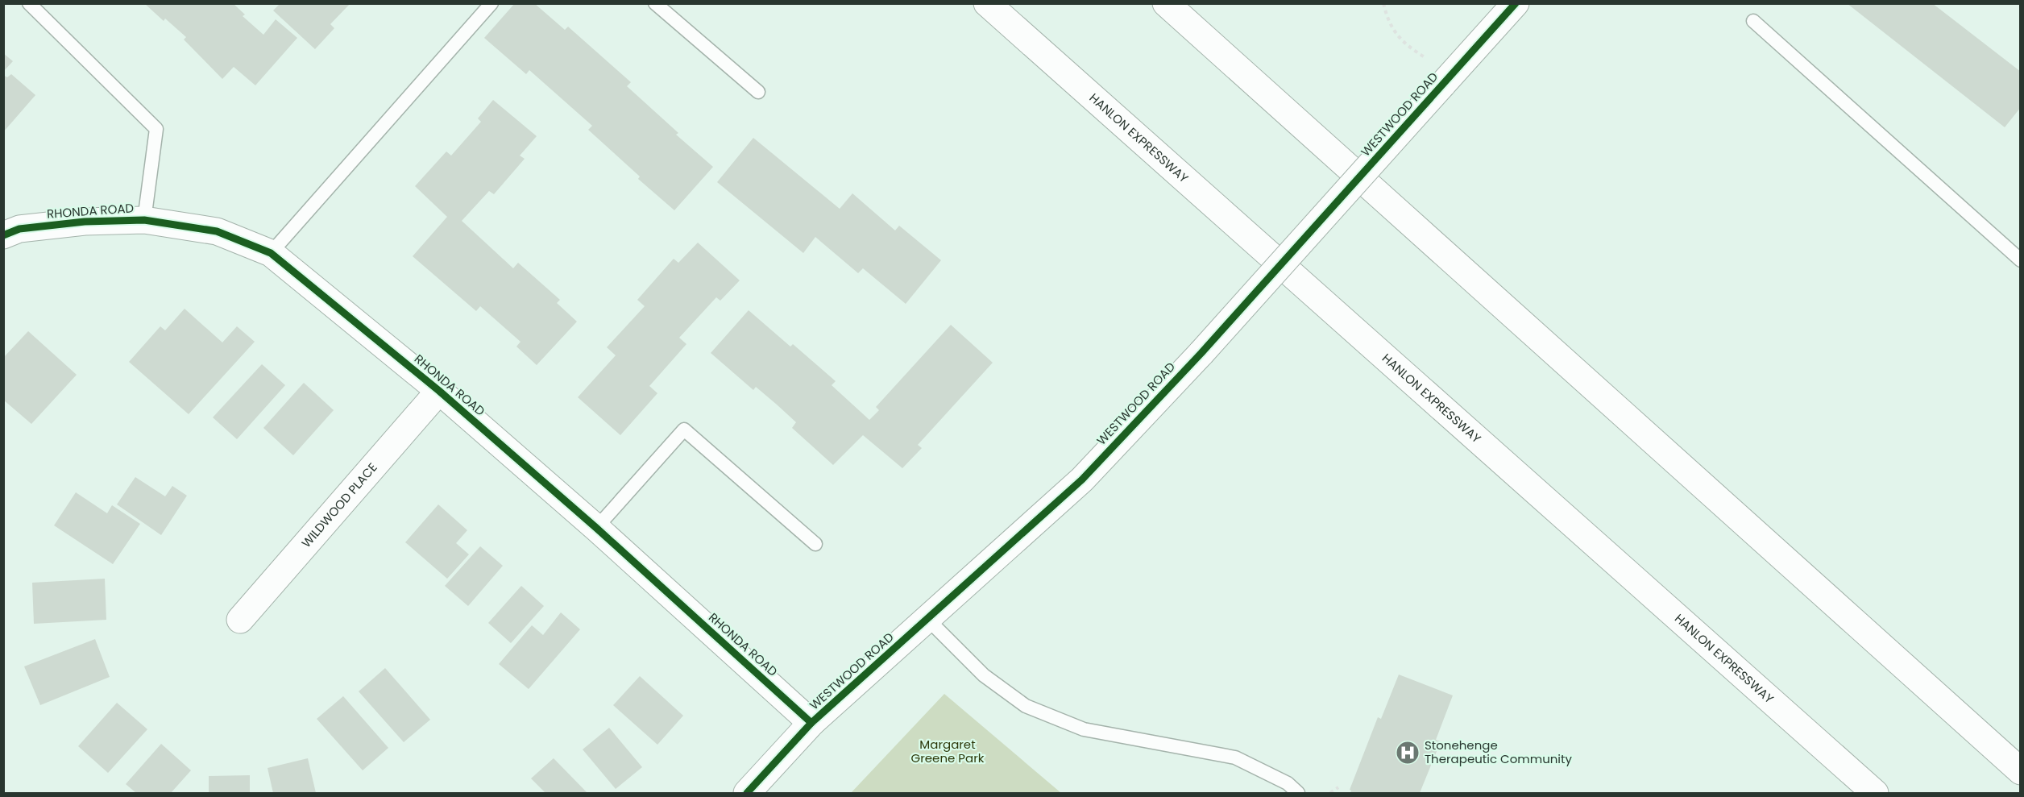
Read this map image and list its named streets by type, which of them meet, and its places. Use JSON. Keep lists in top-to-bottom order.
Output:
{
  "streets": {
    "main road": [
      "WESTWOOD ROAD",
      "HANLON EXPRESSWAY",
      "RHONDA ROAD",
      "WILDWOOD PLACE"
    ]
  },
  "crossings": [
    ["WESTWOOD ROAD", "RHONDA ROAD"],
    ["RHONDA ROAD", "WILDWOOD PLACE"]
  ],
  "parks": ["Margaret Greene Park"],
  "places": {
    "hospital": ["Stonehenge Therapeutic Community"]
  }
}
